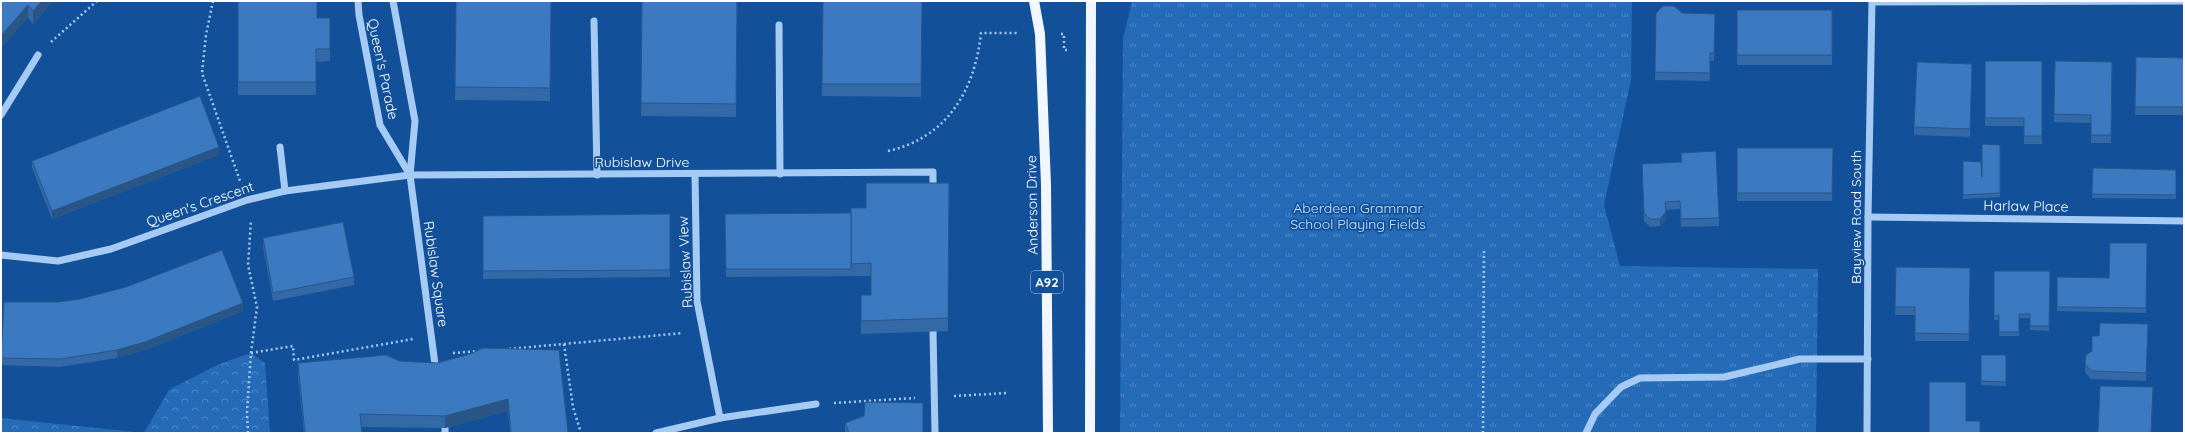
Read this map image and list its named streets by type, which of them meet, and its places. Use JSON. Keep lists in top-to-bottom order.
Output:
{
  "streets": {
    "main road": ["Anderson Drive", "A92"],
    "street": [
      "Queen's Parade",
      "Rubislaw Drive",
      "Queen's Crescent",
      "Harlaw Place",
      "Bayview Road South",
      "Rubislaw View",
      "Rubislaw Square"
    ]
  },
  "crossings": [
    ["Queen's Parade", "Rubislaw Drive"],
    ["Queen's Parade", "Queen's Crescent"],
    ["Queen's Parade", "Rubislaw Square"],
    ["Rubislaw Drive", "Queen's Crescent"],
    ["Rubislaw Drive", "Rubislaw View"],
    ["Rubislaw Drive", "Rubislaw Square"],
    ["Queen's Crescent", "Rubislaw Square"],
    ["Harlaw Place", "Bayview Road South"]
  ],
  "parks": ["Aberdeen Grammar School Playing Fields"]
}
